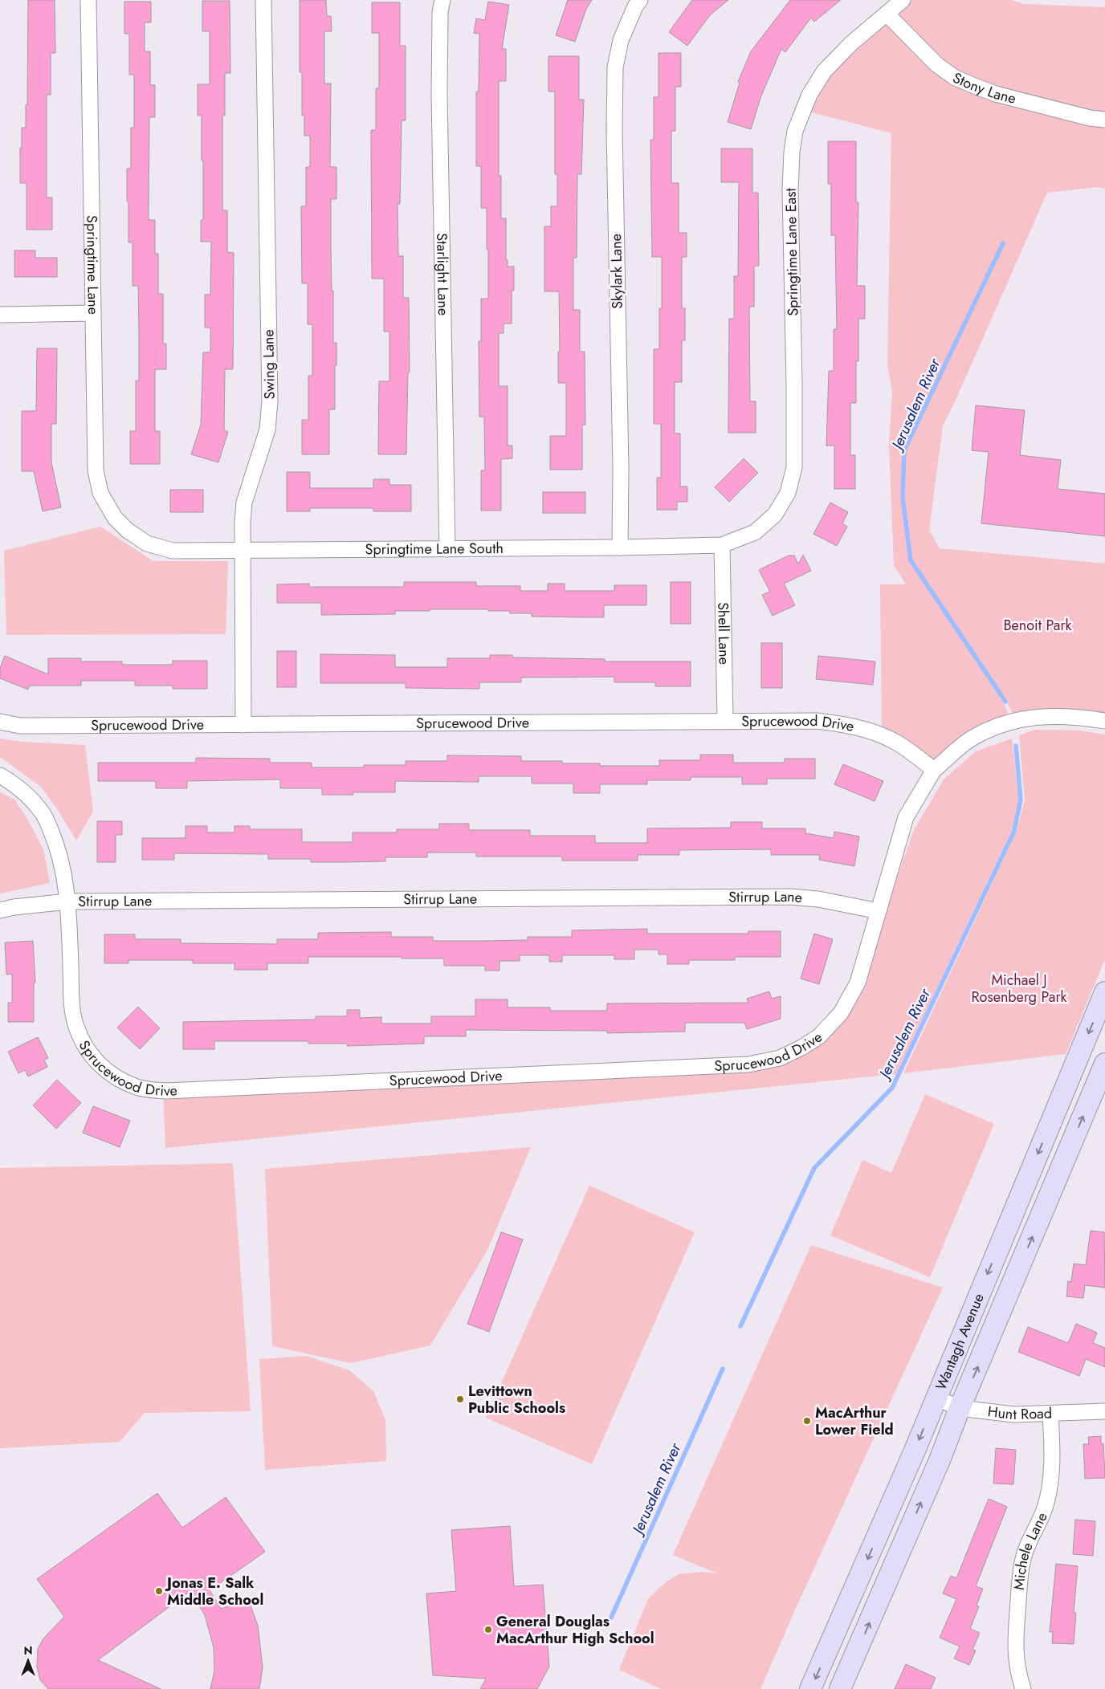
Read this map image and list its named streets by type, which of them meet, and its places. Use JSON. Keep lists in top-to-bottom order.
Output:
{
  "streets": {
    "main road": ["Wantagh Avenue"],
    "street": [
      "Stony Lane",
      "Springtime Lane East",
      "Springtime Lane",
      "Skylark Lane",
      "Starlight Lane",
      "Swing Lane",
      "Springtime Lane South",
      "Shell Lane",
      "Sprucewood Drive",
      "Stirrup Lane",
      "Hunt Road",
      "Michele Lane"
    ]
  },
  "crossings": [
    ["Stony Lane", "Springtime Lane East"],
    ["Springtime Lane East", "Springtime Lane South"],
    ["Springtime Lane", "Springtime Lane South"],
    ["Skylark Lane", "Springtime Lane South"],
    ["Starlight Lane", "Springtime Lane South"],
    ["Swing Lane", "Springtime Lane South"],
    ["Swing Lane", "Sprucewood Drive"],
    ["Springtime Lane South", "Shell Lane"],
    ["Shell Lane", "Sprucewood Drive"],
    ["Sprucewood Drive", "Stirrup Lane"],
    ["Wantagh Avenue", "Hunt Road"],
    ["Hunt Road", "Michele Lane"]
  ],
  "water": ["Jerusalem River"],
  "parks": ["Benoit Park", "Michael J Rosenberg Park"],
  "places": [
    "Levittown Public Schools",
    "MacArthur Lower Field",
    "Jonas E. Salk Middle School",
    "General Douglas MacArthur High School"
  ],
  "north": "top"
}
